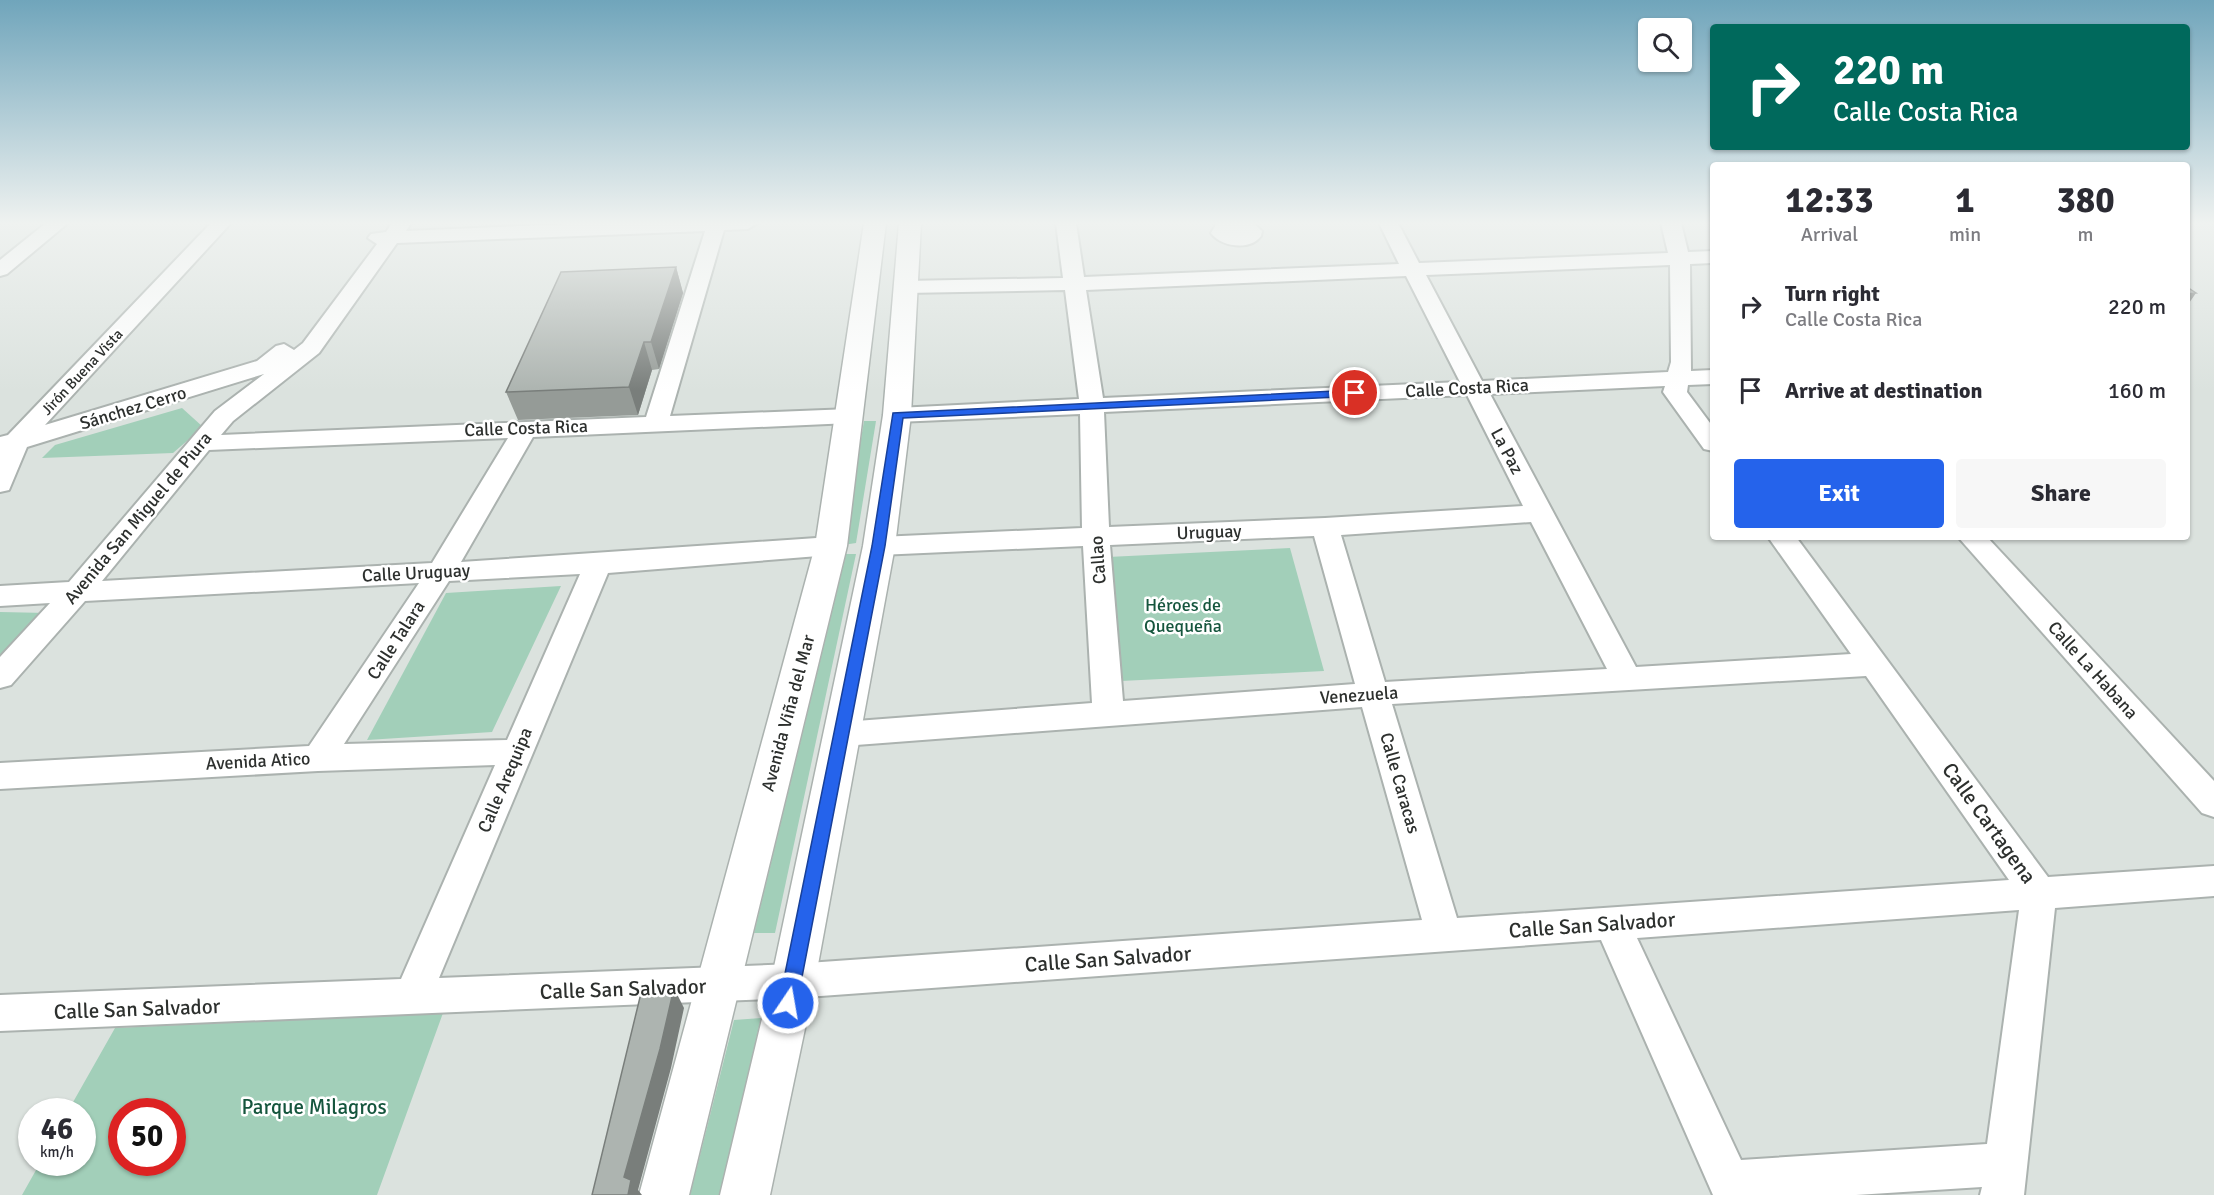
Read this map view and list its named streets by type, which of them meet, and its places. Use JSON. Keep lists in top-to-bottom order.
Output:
{
  "streets": {
    "main road": ["Avenida Viña del Mar"],
    "street": [
      "Jirón Buena Vista",
      "Calle Costa Rica",
      "Sánchez Cerro",
      "La Paz",
      "Avenida San Miguel de Piura",
      "Uruguay",
      "Callao",
      "Calle Uruguay",
      "Calle Talara",
      "Calle La Habana",
      "Venezuela",
      "Avenida Atico",
      "Calle Arequipa",
      "Calle Caracas",
      "Calle Cartagena",
      "Calle San Salvador"
    ]
  },
  "crossings": [
    ["Jirón Buena Vista", "Sánchez Cerro"],
    ["Calle Costa Rica", "La Paz"],
    ["Calle Costa Rica", "Avenida San Miguel de Piura"],
    ["Calle Costa Rica", "Callao"],
    ["Calle Costa Rica", "Calle Talara"],
    ["Calle Costa Rica", "Avenida Viña del Mar"],
    ["Sánchez Cerro", "Avenida San Miguel de Piura"],
    ["La Paz", "Uruguay"],
    ["La Paz", "Venezuela"],
    ["Avenida San Miguel de Piura", "Calle Uruguay"],
    ["Uruguay", "Callao"],
    ["Uruguay", "Calle Caracas"],
    ["Callao", "Venezuela"],
    ["Calle Uruguay", "Calle Talara"],
    ["Calle Uruguay", "Avenida Viña del Mar"],
    ["Calle Uruguay", "Calle Arequipa"],
    ["Calle Talara", "Avenida Atico"],
    ["Venezuela", "Calle Caracas"],
    ["Venezuela", "Calle Cartagena"],
    ["Avenida Viña del Mar", "Calle San Salvador"],
    ["Avenida Atico", "Calle Arequipa"],
    ["Calle Arequipa", "Calle San Salvador"],
    ["Calle Caracas", "Calle San Salvador"],
    ["Calle Cartagena", "Calle San Salvador"]
  ],
  "parks": ["Héroes de Quequeña", "Parque Milagros"],
  "page": {
    "turn": ["220 m", "Calle Costa Rica"],
    "eta": [
      "12:33",
      "Arrival",
      "1",
      "min",
      "380",
      "m"
    ],
    "list": [
      {
        "name": "Turn right",
        "note": "Calle Costa Rica",
        "value": "220 m"
      },
      {
        "name": "Arrive at destination",
        "value": "160 m"
      }
    ],
    "buttons": ["Exit", "Share"],
    "speed": "46 km/h",
    "limit": "50"
  }
}
